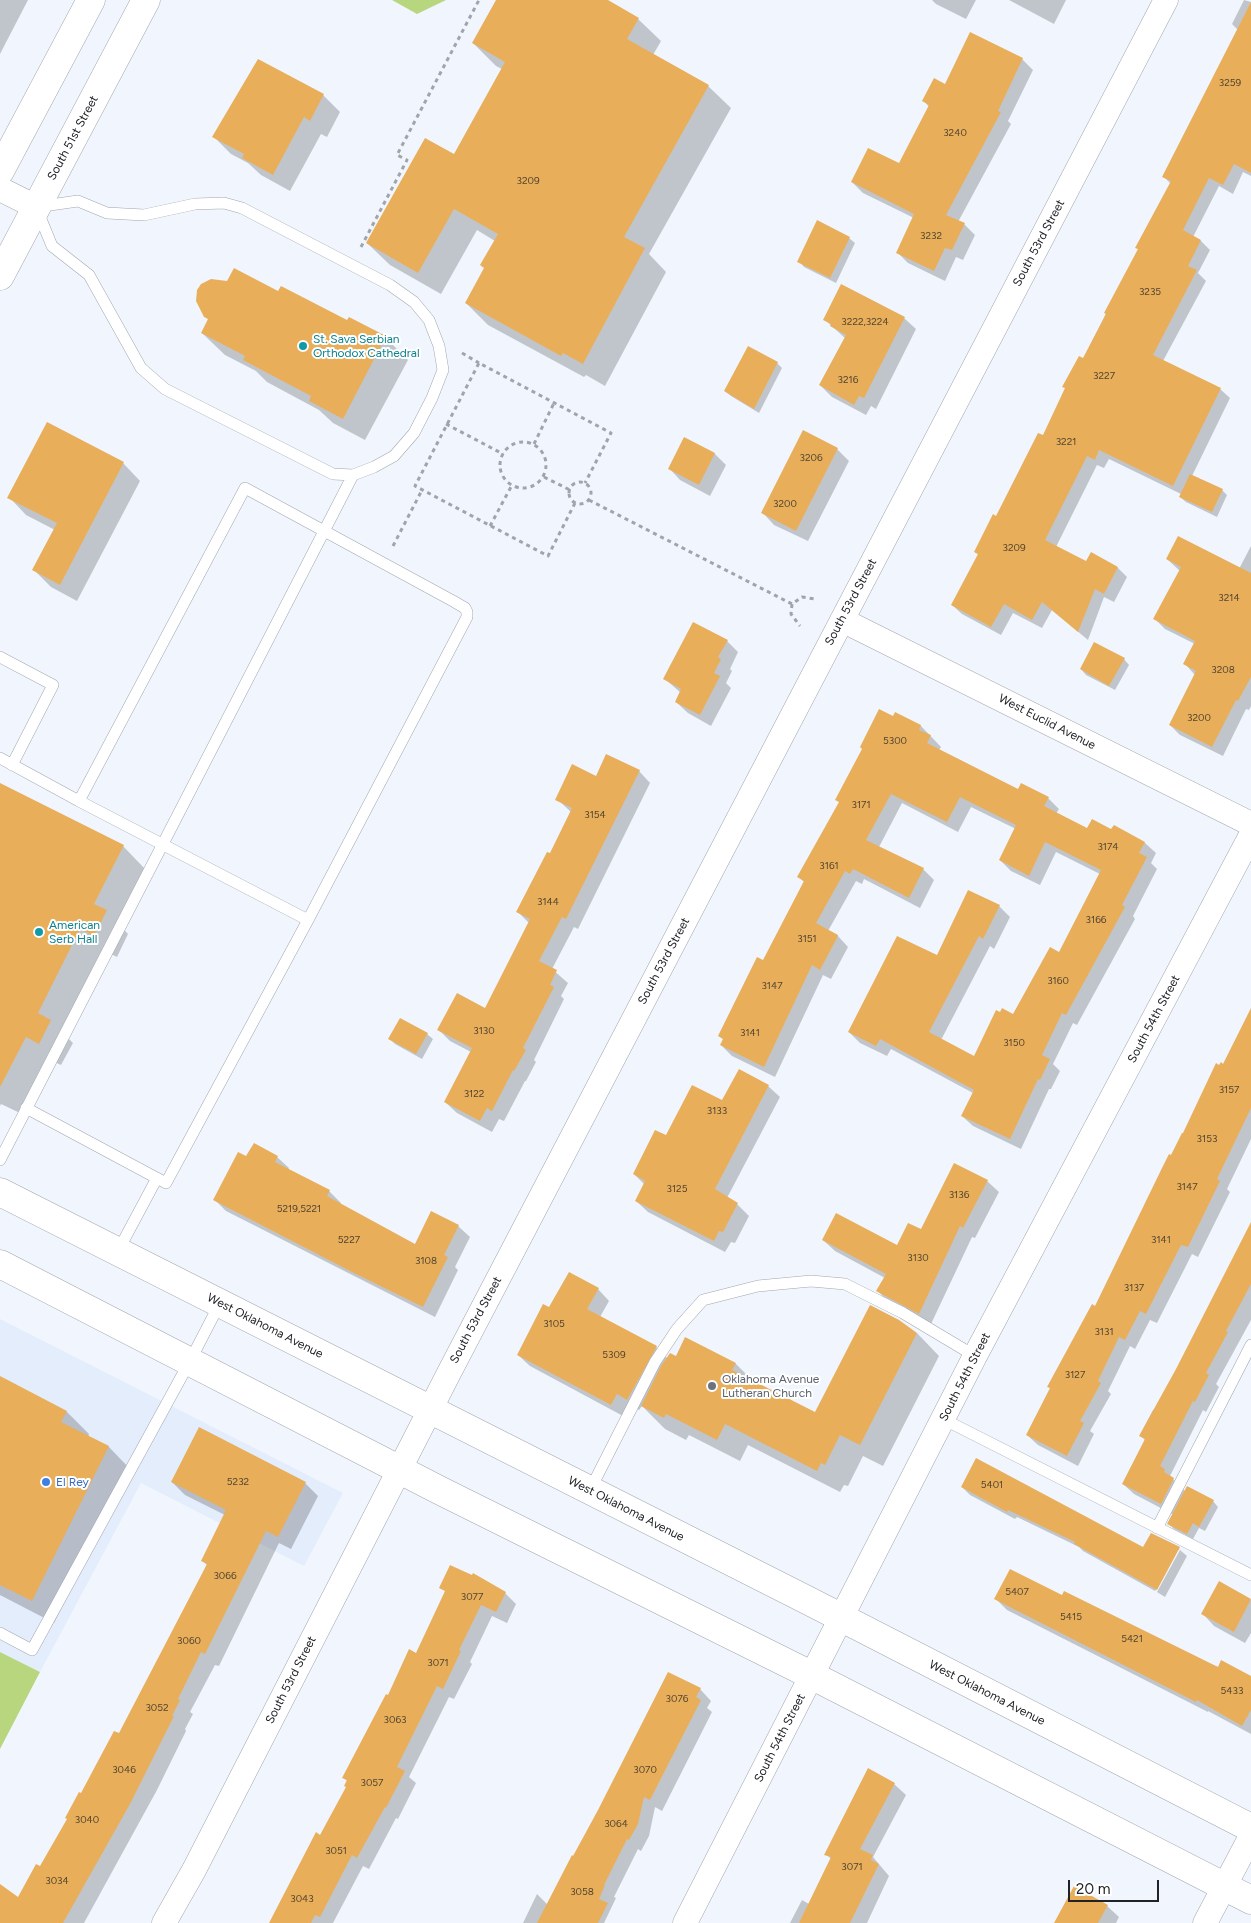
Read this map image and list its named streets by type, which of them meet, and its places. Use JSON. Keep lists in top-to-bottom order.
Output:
{
  "streets": {
    "main road": ["South 51st Street", "West Oklahoma Avenue"],
    "street": ["South 53rd Street", "West Euclid Avenue", "South 54th Street"]
  },
  "crossings": [
    ["South 53rd Street", "West Euclid Avenue"],
    ["South 53rd Street", "West Oklahoma Avenue"],
    ["South 54th Street", "West Oklahoma Avenue"]
  ],
  "places": [
    "St. Sava Serbian Orthodox Cathedral",
    "American Serb Hall",
    "Oklahoma Avenue Lutheran Church",
    "El Rey"
  ],
  "house_numbers": [
    "3259",
    "3240",
    "3209",
    "3232",
    "3235",
    "3222,3224",
    "3227",
    "3216",
    "3221",
    "3206",
    "3200",
    "3209",
    "3214",
    "3208",
    "3200",
    "5300",
    "3171",
    "3154",
    "3174",
    "3161",
    "3144",
    "3166",
    "3151",
    "3160",
    "3147",
    "3130",
    "3141",
    "3150",
    "3157",
    "3122",
    "3133",
    "3153",
    "3147",
    "3125",
    "3136",
    "5219,5221",
    "5227",
    "3141",
    "3130",
    "3108",
    "3137",
    "3105",
    "3131",
    "5309",
    "3127",
    "5232",
    "5401",
    "3066",
    "5407",
    "3077",
    "5415",
    "5421",
    "3060",
    "3071",
    "5433",
    "3076",
    "3052",
    "3063",
    "3046",
    "3070",
    "3057",
    "3040",
    "3064",
    "3051",
    "3071",
    "3034",
    "3058",
    "3043"
  ],
  "scale_bar": "20 m"
}
